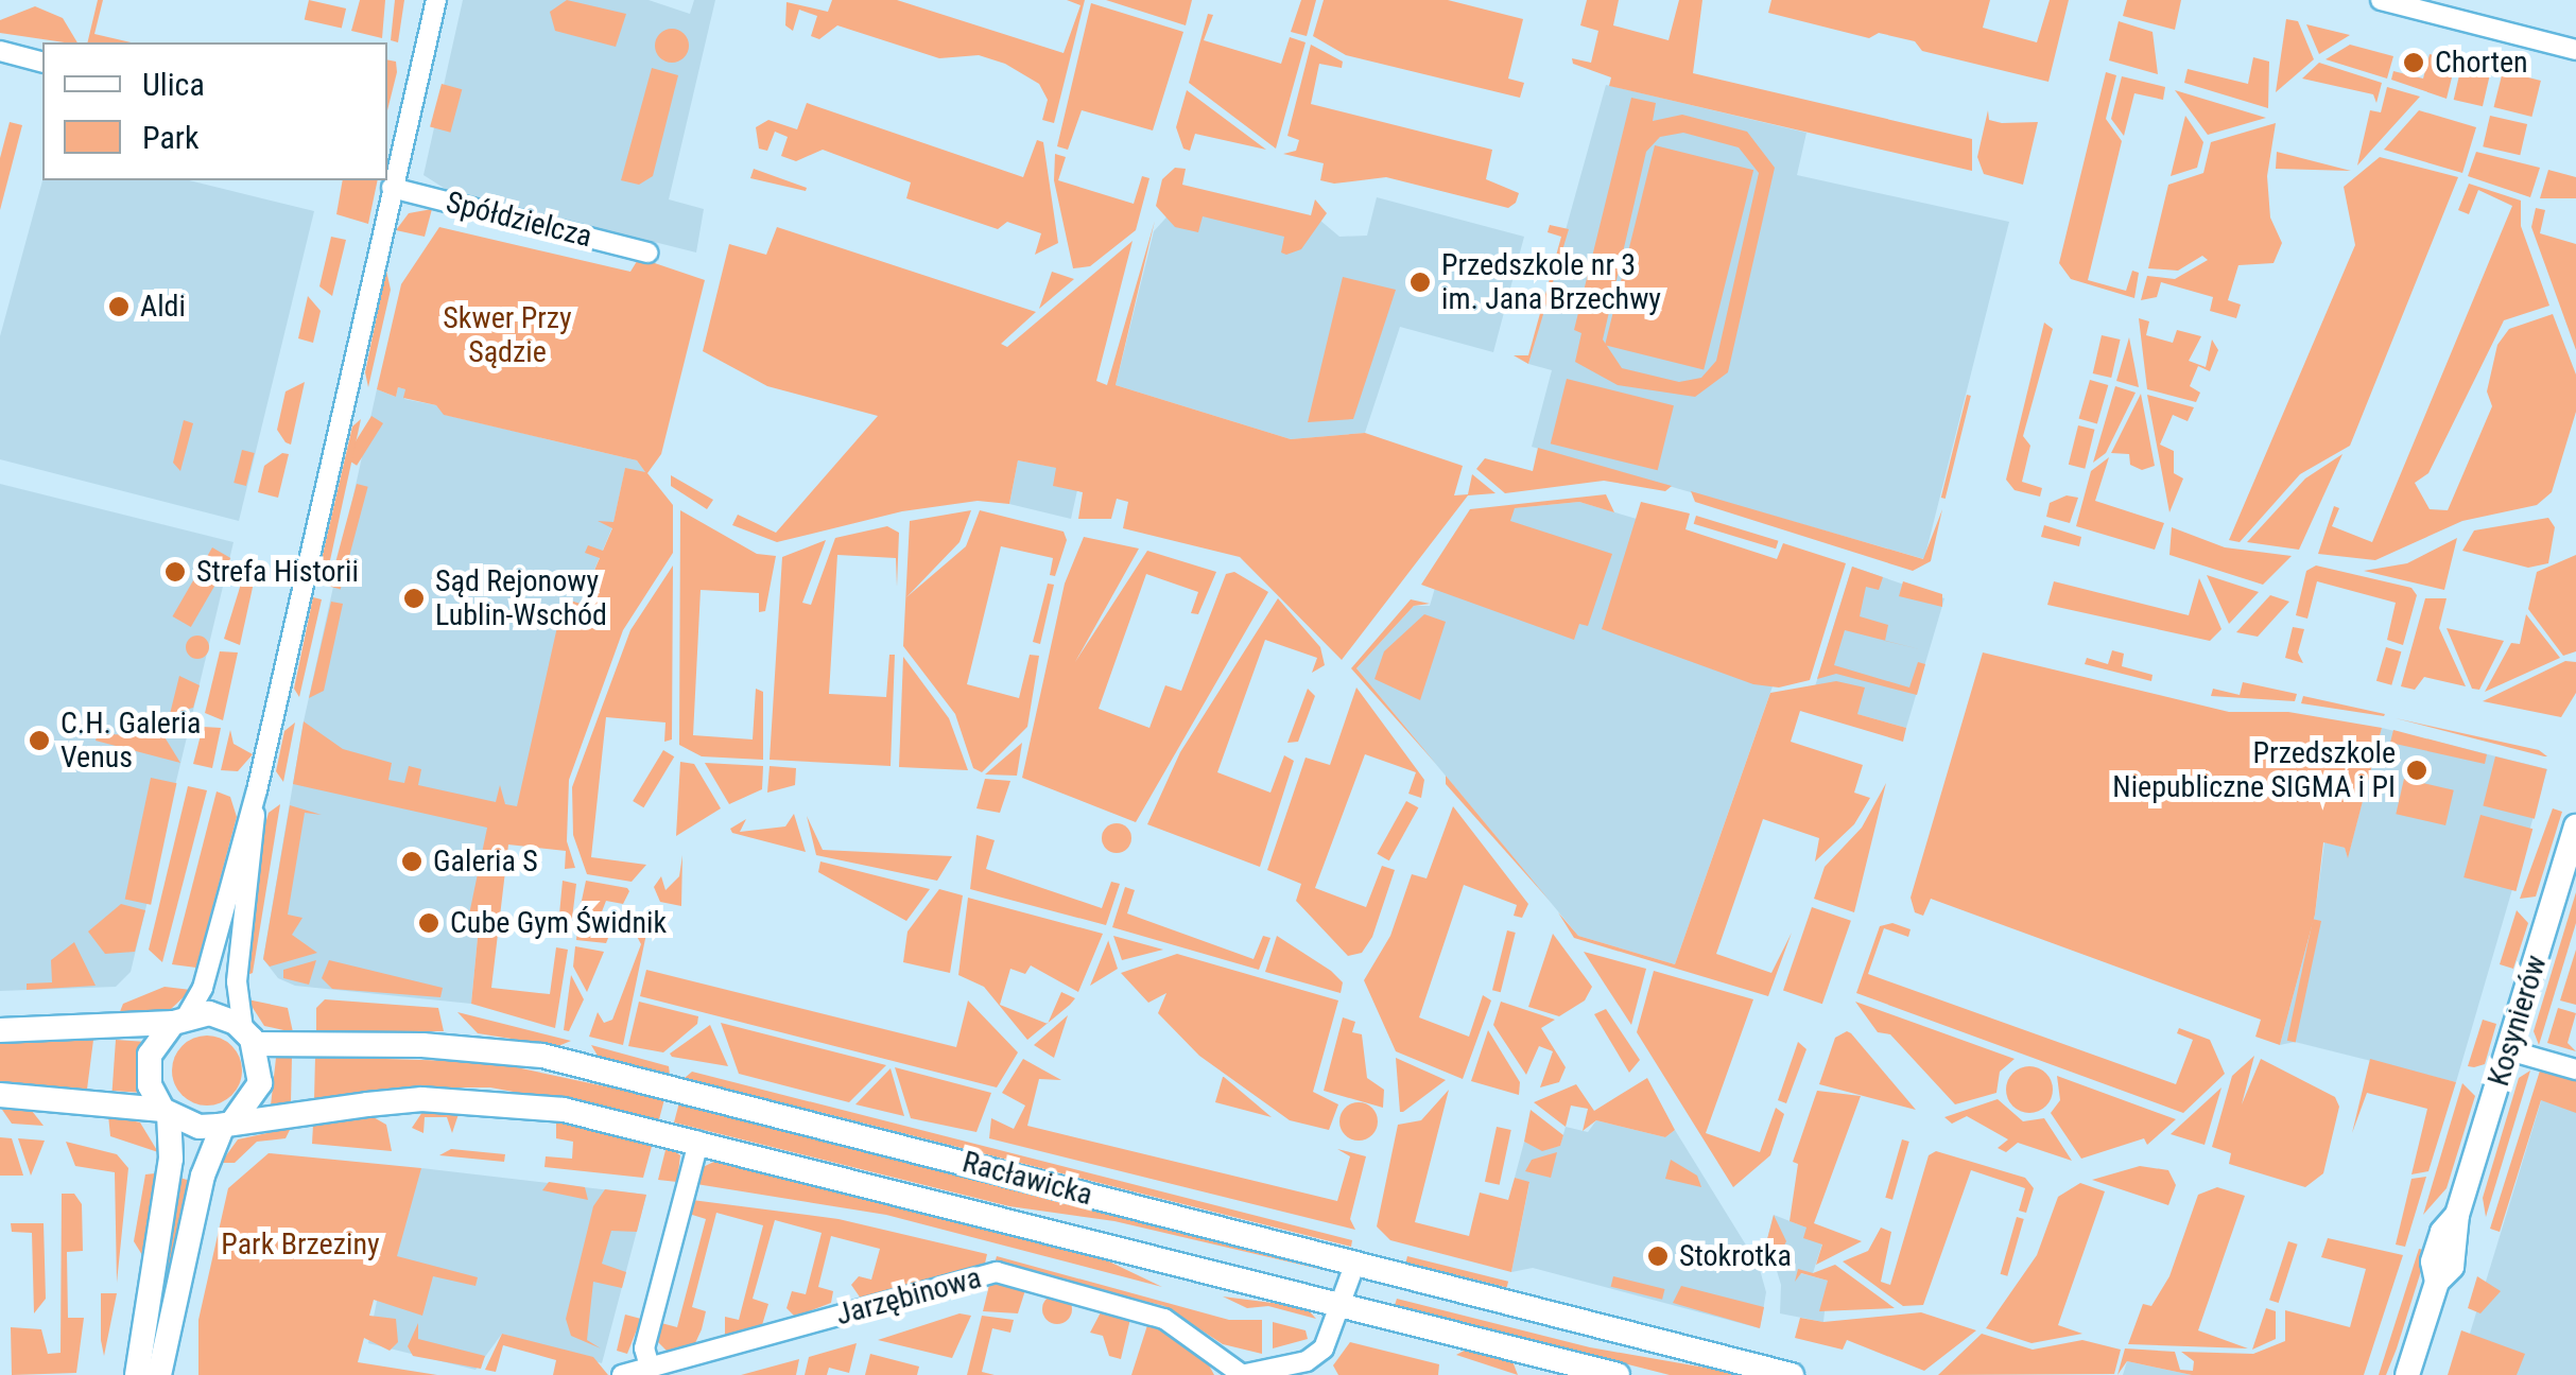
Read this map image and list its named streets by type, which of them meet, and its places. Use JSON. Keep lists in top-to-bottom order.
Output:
{
  "streets": {
    "street": [
      "Spółdzielcza",
      "Kosynierów",
      "Racławicka",
      "Jarzębinowa"
    ]
  },
  "parks": ["Skwer Przy Sądzie", "Park Brzeziny"],
  "places": [
    "Chorten",
    "Przedszkole nr 3 im. Jana Brzechwy",
    "Aldi",
    "Strefa Historii",
    "Sąd Rejonowy Lublin-Wschód",
    "C.H. Galeria Venus",
    "Przedszkole Niepubliczne SIGMA i PI",
    "Galeria S",
    "Cube Gym Świdnik",
    "Stokrotka"
  ],
  "legend": ["Ulica", "Park"]
}
